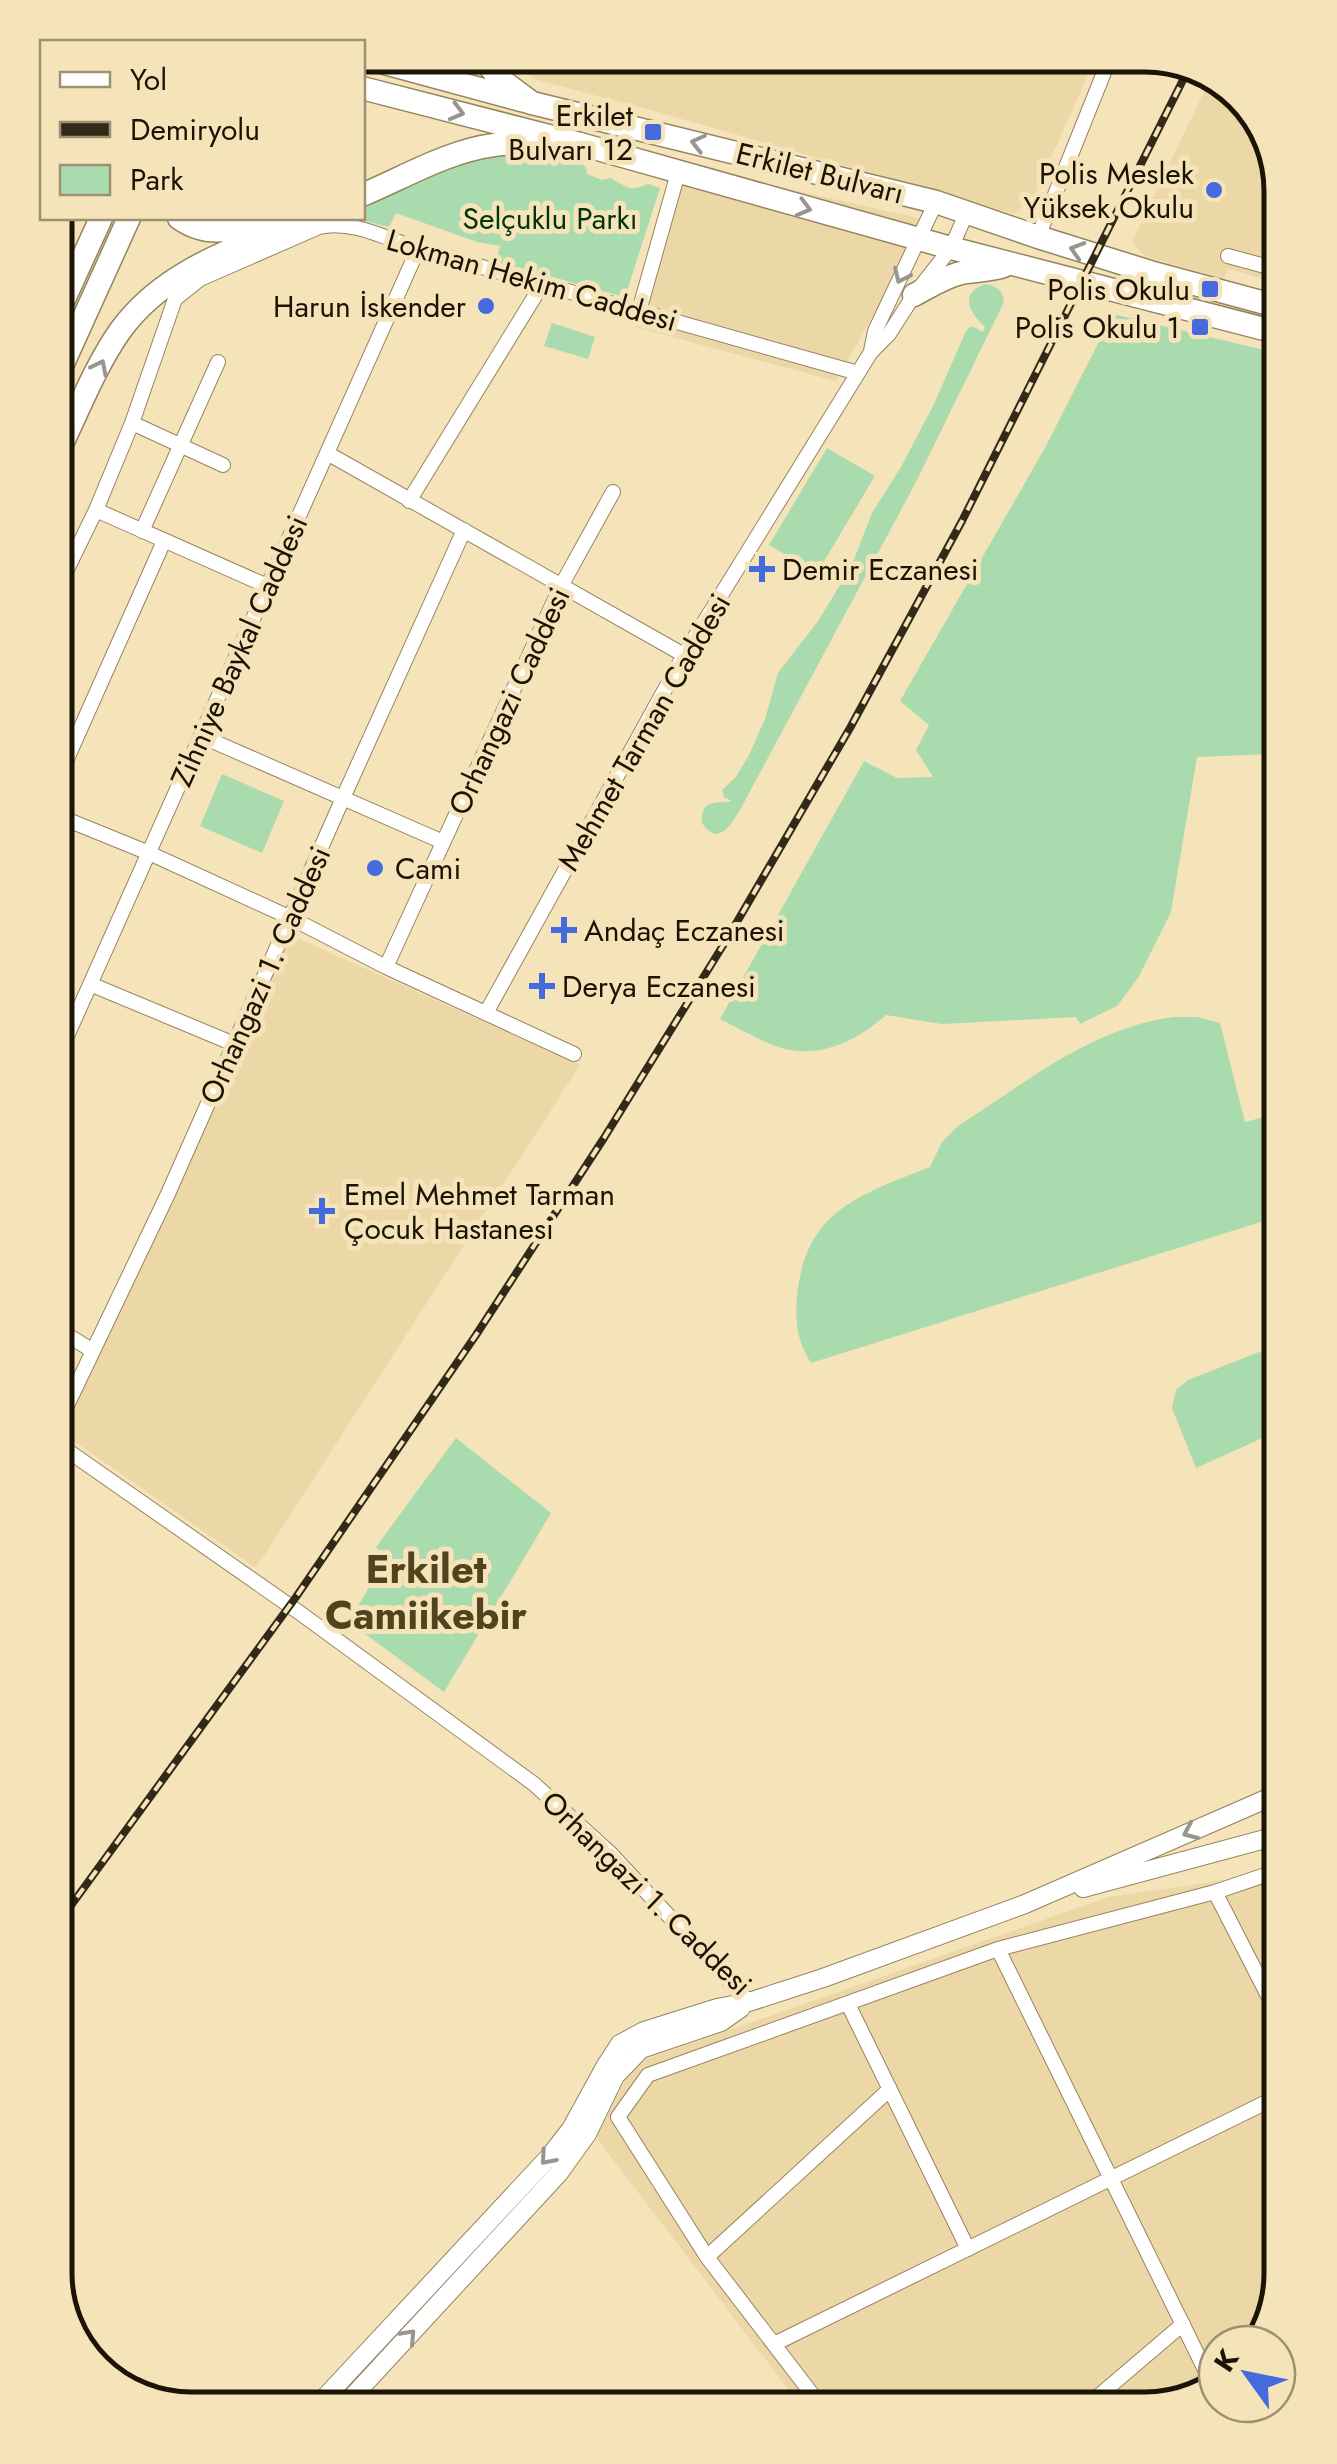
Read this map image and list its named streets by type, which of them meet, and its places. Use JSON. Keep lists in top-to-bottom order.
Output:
{
  "streets": {
    "main road": ["Erkilet Bulvarı"],
    "street": [
      "Lokman Hekim Caddesi",
      "Zihniye Baykal Caddesi",
      "Orhangazi Caddesi",
      "Mehmet Tarman Caddesi",
      "Orhangazi 1. Caddesi"
    ]
  },
  "crossings": [
    ["Erkilet Bulvarı", "Mehmet Tarman Caddesi"],
    ["Lokman Hekim Caddesi", "Zihniye Baykal Caddesi"],
    ["Lokman Hekim Caddesi", "Mehmet Tarman Caddesi"]
  ],
  "districts": ["Erkilet Camiikebir"],
  "parks": ["Selçuklu Parkı"],
  "places": {
    "transit": ["Erkilet Bulvarı 12", "Polis Okulu", "Polis Okulu 1"],
    "other": ["Polis Meslek Yüksek Okulu", "Harun İskender", "Cami"],
    "health": [
      "Demir Eczanesi",
      "Andaç Eczanesi",
      "Derya Eczanesi",
      "Emel Mehmet Tarman Çocuk Hastanesi"
    ]
  },
  "legend": ["Yol", "Demiryolu", "Park"],
  "north": "top left"
}
